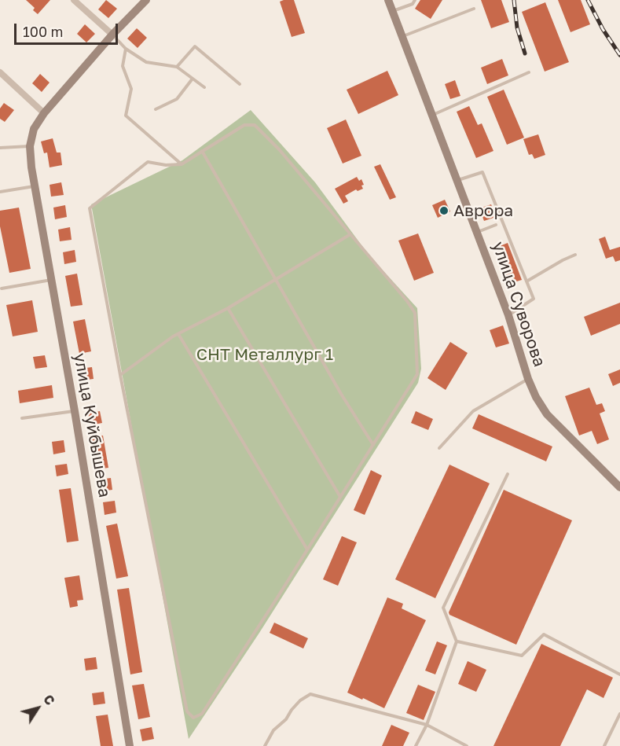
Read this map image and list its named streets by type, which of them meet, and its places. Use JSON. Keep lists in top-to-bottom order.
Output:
{
  "streets": {
    "main road": ["улица Суворова", "улица Куйбышева"]
  },
  "parks": ["СНТ Металлург 1"],
  "places": ["Аврора"],
  "scale_bar": "100 m",
  "north": "top right"
}
